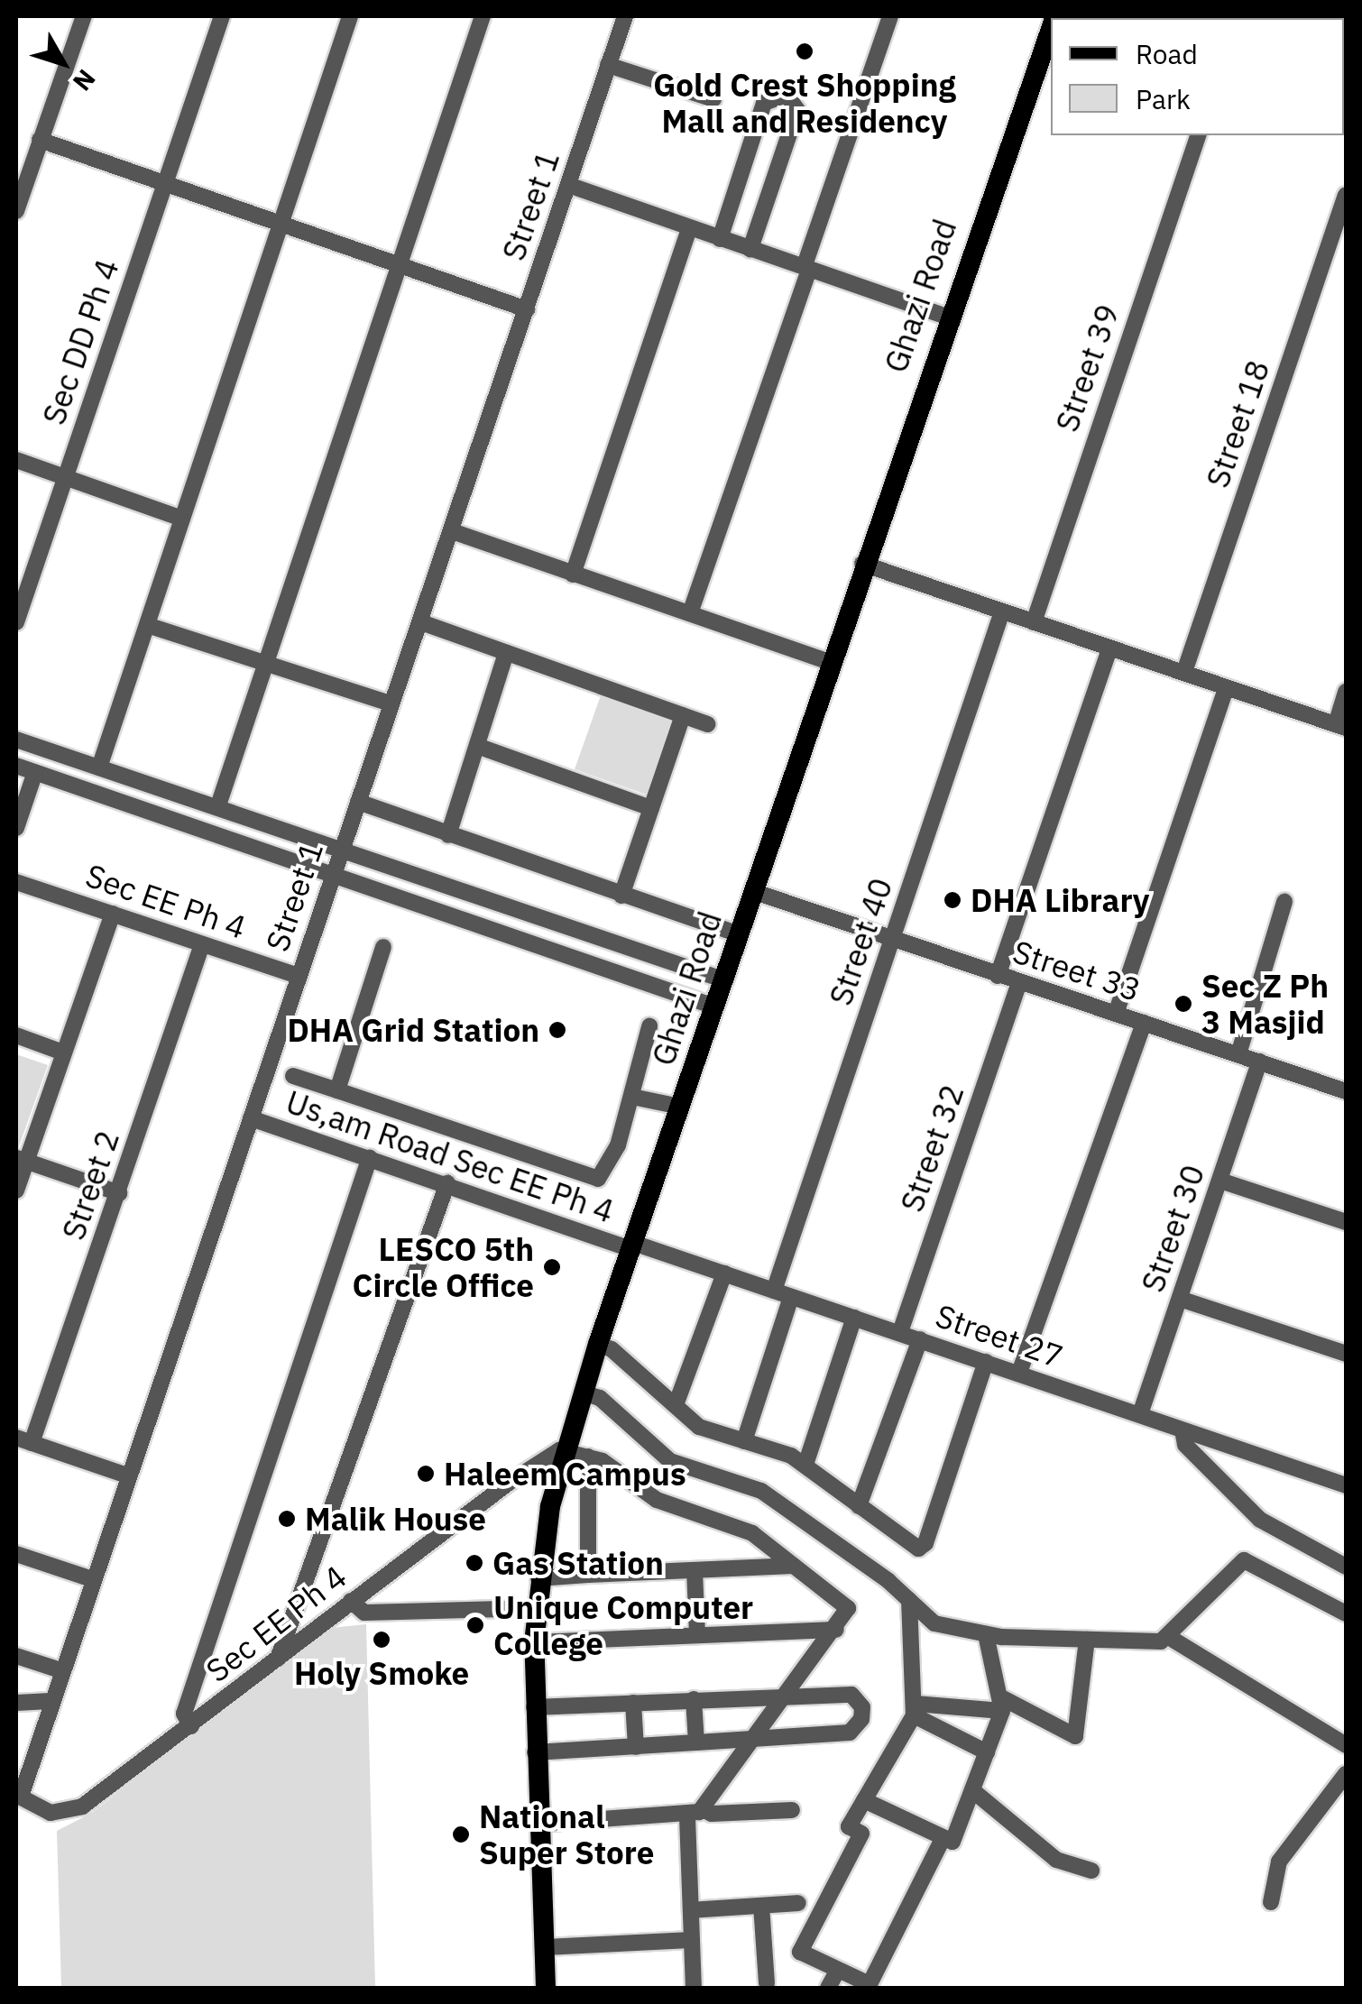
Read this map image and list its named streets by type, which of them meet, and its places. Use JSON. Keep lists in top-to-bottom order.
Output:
{
  "streets": {
    "main road": ["Ghazi Road"],
    "street": [
      "Street 1",
      "Sec DD Ph 4",
      "Street 39",
      "Street 18",
      "Sec EE Ph 4",
      "Street 40",
      "Street 33",
      "Street 32",
      "Us,am Road Sec EE Ph 4",
      "Street 2",
      "Street 30",
      "Street 27"
    ]
  },
  "crossings": [
    ["Street 1", "Sec EE Ph 4"],
    ["Street 1", "Us,am Road Sec EE Ph 4"],
    ["Ghazi Road", "Sec EE Ph 4"],
    ["Ghazi Road", "Street 33"],
    ["Ghazi Road", "Us,am Road Sec EE Ph 4"],
    ["Ghazi Road", "Street 27"],
    ["Sec EE Ph 4", "Street 2"],
    ["Street 40", "Street 33"],
    ["Street 40", "Street 27"],
    ["Street 33", "Street 32"],
    ["Street 33", "Street 30"],
    ["Street 32", "Street 27"],
    ["Us,am Road Sec EE Ph 4", "Street 27"],
    ["Street 30", "Street 27"]
  ],
  "places": [
    "Gold Crest Shopping Mall and Residency",
    "DHA Library",
    "Sec Z Ph 3 Masjid",
    "DHA Grid Station",
    "LESCO 5th Circle Office",
    "Haleem Campus",
    "Malik House",
    "Gas Station",
    "Unique Computer College",
    "Holy Smoke",
    "National Super Store"
  ],
  "legend": ["Road", "Park"],
  "north": "bottom right"
}
